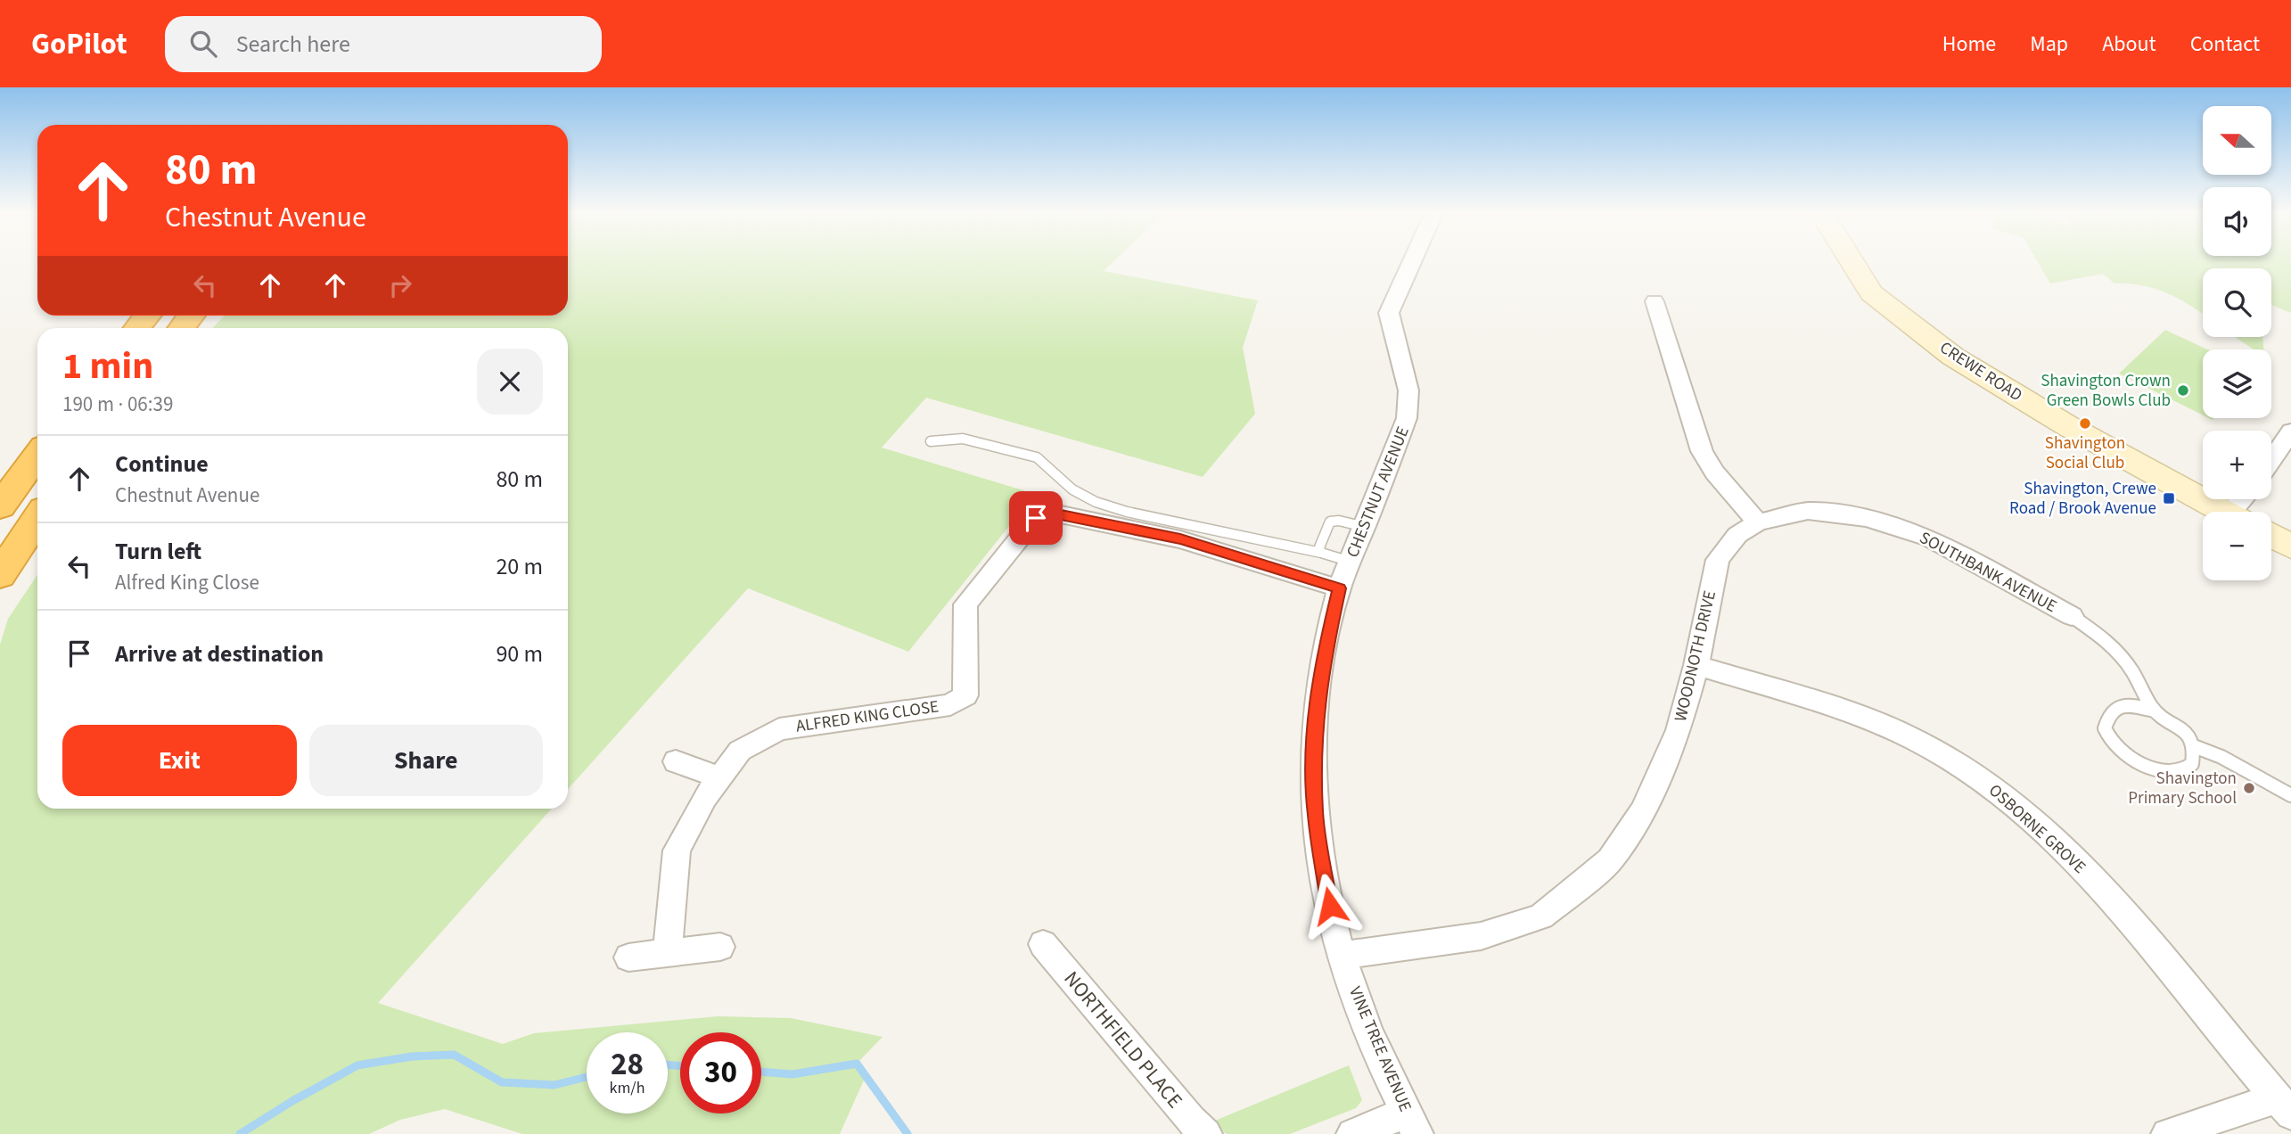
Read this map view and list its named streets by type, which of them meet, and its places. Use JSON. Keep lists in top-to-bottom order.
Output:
{
  "streets": {
    "main road": ["CREWE ROAD"],
    "street": [
      "CHESTNUT AVENUE",
      "SOUTHBANK AVENUE",
      "WOODNOTH DRIVE",
      "ALFRED KING CLOSE",
      "OSBORNE GROVE",
      "NORTHFIELD PLACE",
      "VINE TREE AVENUE"
    ]
  },
  "crossings": [
    ["CHESTNUT AVENUE", "ALFRED KING CLOSE"],
    ["CHESTNUT AVENUE", "VINE TREE AVENUE"],
    ["SOUTHBANK AVENUE", "WOODNOTH DRIVE"],
    ["WOODNOTH DRIVE", "OSBORNE GROVE"],
    ["WOODNOTH DRIVE", "VINE TREE AVENUE"]
  ],
  "places": {
    "other": ["Shavington Crown Green Bowls Club", "Shavington Social Club", "Shavington Primary School"],
    "transit": ["Shavington, Crewe Road / Brook Avenue"]
  },
  "north": "left",
  "page": {
    "header": "GoPilot",
    "search": "Search here",
    "nav": [
      "Home",
      "Map",
      "About",
      "Contact"
    ],
    "map_buttons": ["+", "−"],
    "turn": ["80 m", "Chestnut Avenue"],
    "heading": ["1 min", "190 m · 06:39"],
    "list": [
      {
        "name": "Continue",
        "note": "Chestnut Avenue",
        "value": "80 m"
      },
      {
        "name": "Turn left",
        "note": "Alfred King Close",
        "value": "20 m"
      },
      {
        "name": "Arrive at destination",
        "value": "90 m"
      }
    ],
    "buttons": ["Exit", "Share"],
    "speed": "28 km/h",
    "limit": "30"
  }
}
